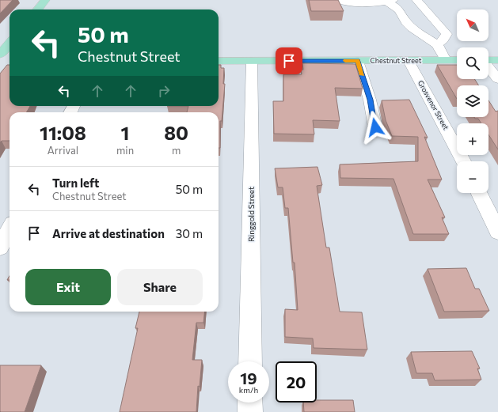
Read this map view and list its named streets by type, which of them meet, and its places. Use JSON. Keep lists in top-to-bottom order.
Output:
{
  "streets": {
    "main road": ["Chestnut Street"],
    "street": ["Grosvenor Street", "Ringgold Street"]
  },
  "crossings": [
    ["Chestnut Street", "Grosvenor Street"],
    ["Chestnut Street", "Ringgold Street"]
  ],
  "north": "top left",
  "page": {
    "map_buttons": ["+", "−"],
    "turn": ["50 m", "Chestnut Street"],
    "eta": [
      "11:08",
      "Arrival",
      "1",
      "min",
      "80",
      "m"
    ],
    "list": [
      {
        "name": "Turn left",
        "note": "Chestnut Street",
        "value": "50 m"
      },
      {
        "name": "Arrive at destination",
        "value": "30 m"
      }
    ],
    "buttons": ["Exit", "Share"],
    "speed": "19 km/h",
    "limit": "20"
  }
}
